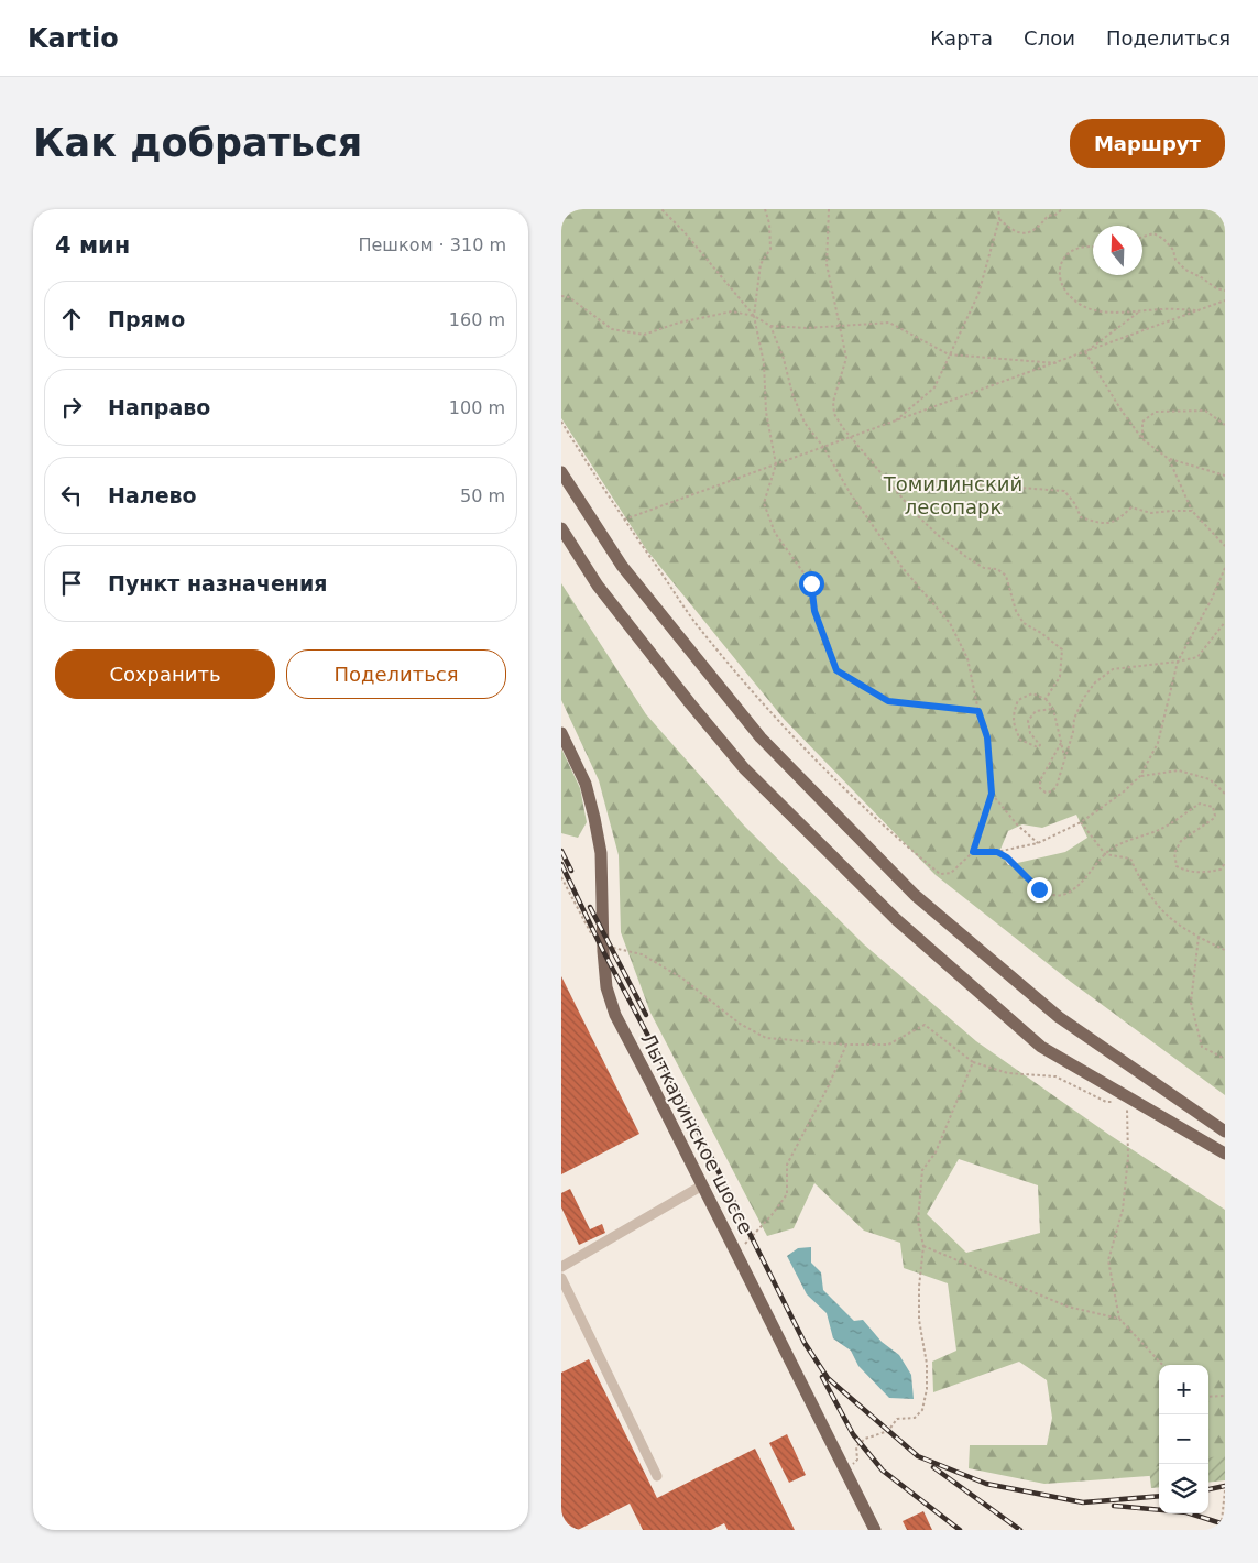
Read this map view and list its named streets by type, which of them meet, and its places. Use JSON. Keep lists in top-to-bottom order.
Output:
{
  "streets": {
    "main road": ["Лыткаринское шоссе"]
  },
  "parks": ["Томилинский лесопарк"],
  "north": "top",
  "page": {
    "header": "Kartio",
    "nav": ["Карта", "Слои", "Поделиться"],
    "buttons": [
      "Маршрут",
      ["Сохранить", "Поделиться"]
    ],
    "title": "Как добраться",
    "heading": ["4 мин", "Пешком · 310 m"],
    "list": [
      ["Прямо", "160 m"],
      ["Направо", "100 m"],
      ["Налево", "50 m"],
      "Пункт назначения"
    ],
    "map_buttons": ["+", "−"]
  }
}
